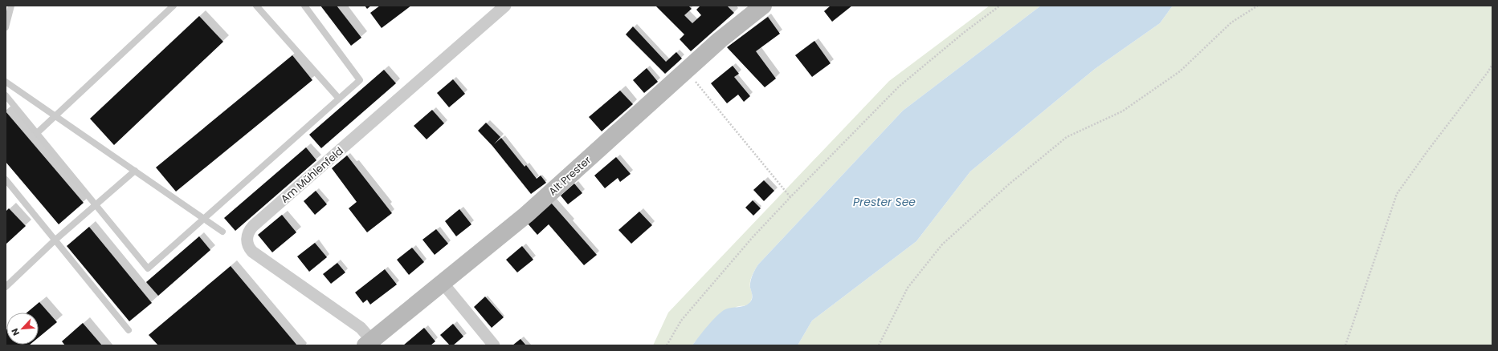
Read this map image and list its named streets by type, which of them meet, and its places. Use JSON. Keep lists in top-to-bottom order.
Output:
{
  "streets": {
    "main road": ["Alt Prester"],
    "street": ["Am Mühlenfeld"]
  },
  "crossings": [
    ["Am Mühlenfeld", "Alt Prester"]
  ],
  "water": ["Prester See"],
  "north": "bottom left"
}
